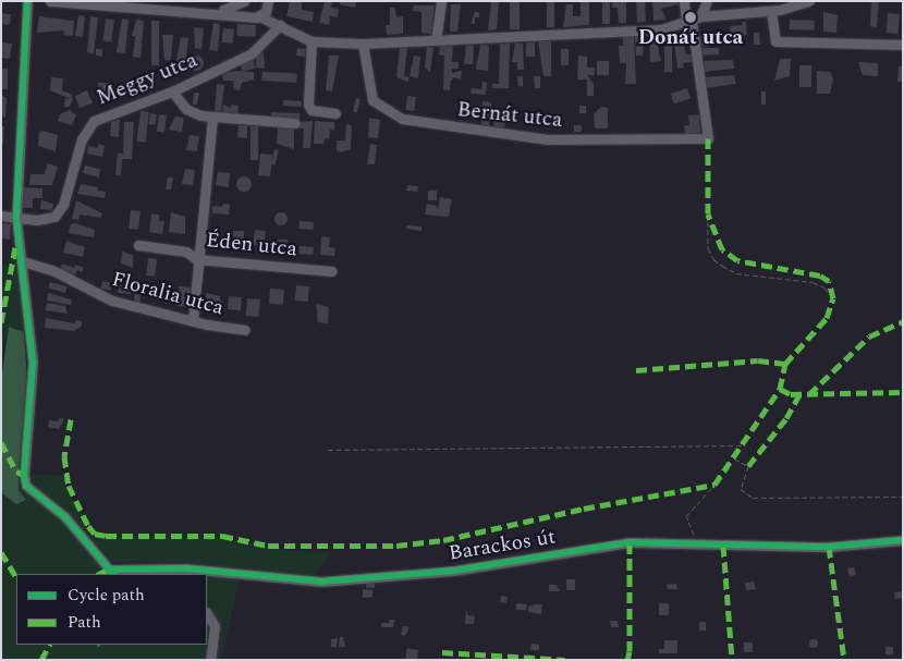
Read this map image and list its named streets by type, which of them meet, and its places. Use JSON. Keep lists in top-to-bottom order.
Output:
{
  "streets": {
    "street": [
      "Meggy utca",
      "Bernát utca",
      "Éden utca",
      "Floralia utca",
      "Barackos út"
    ]
  },
  "places": ["Donát utca"],
  "legend": ["Cycle path", "Path"]
}
